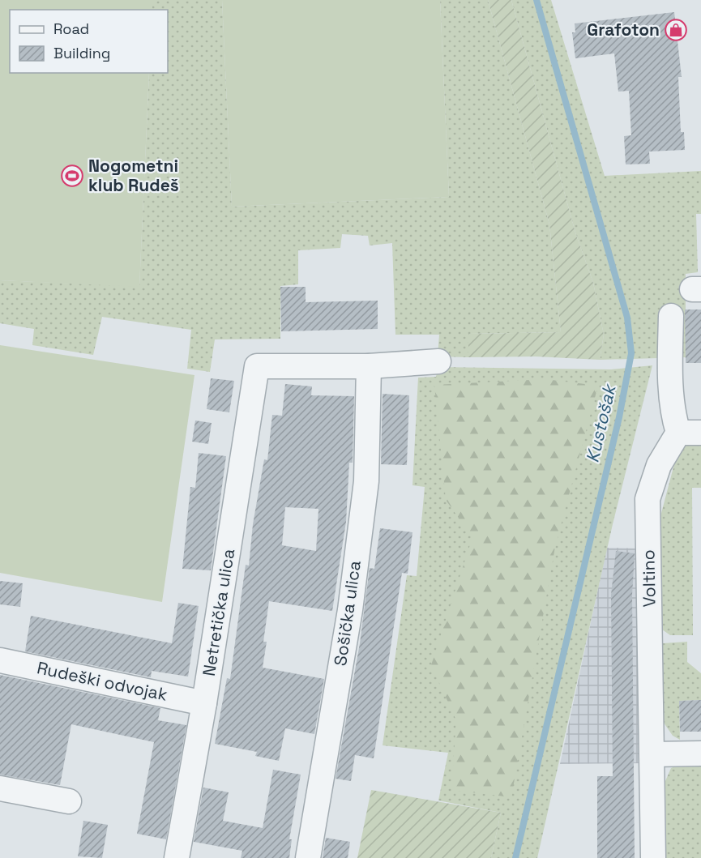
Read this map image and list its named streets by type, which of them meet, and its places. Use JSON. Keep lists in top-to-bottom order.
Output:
{
  "streets": {
    "street": [
      "Voltino",
      "Netretička ulica",
      "Sošička ulica",
      "Rudeški odvojak"
    ]
  },
  "crossings": [
    ["Netretička ulica", "Sošička ulica"],
    ["Netretička ulica", "Rudeški odvojak"]
  ],
  "water": ["Kustošak"],
  "places": {
    "shop": ["Grafoton"],
    "sports": ["Nogometni klub Rudeš"]
  },
  "legend": ["Road", "Building"]
}
